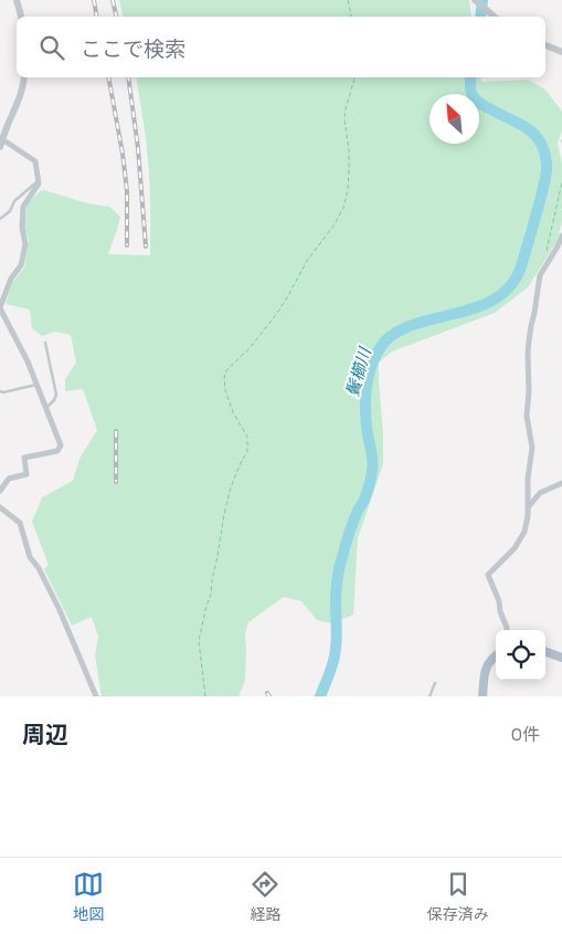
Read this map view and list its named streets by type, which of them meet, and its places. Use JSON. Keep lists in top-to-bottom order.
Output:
{
  "water": ["鬢櫛川"],
  "north": "top left",
  "page": {
    "search": "ここで検索",
    "heading": ["周辺", "0件"],
    "nav": ["地図", "経路", "保存済み"]
  }
}
